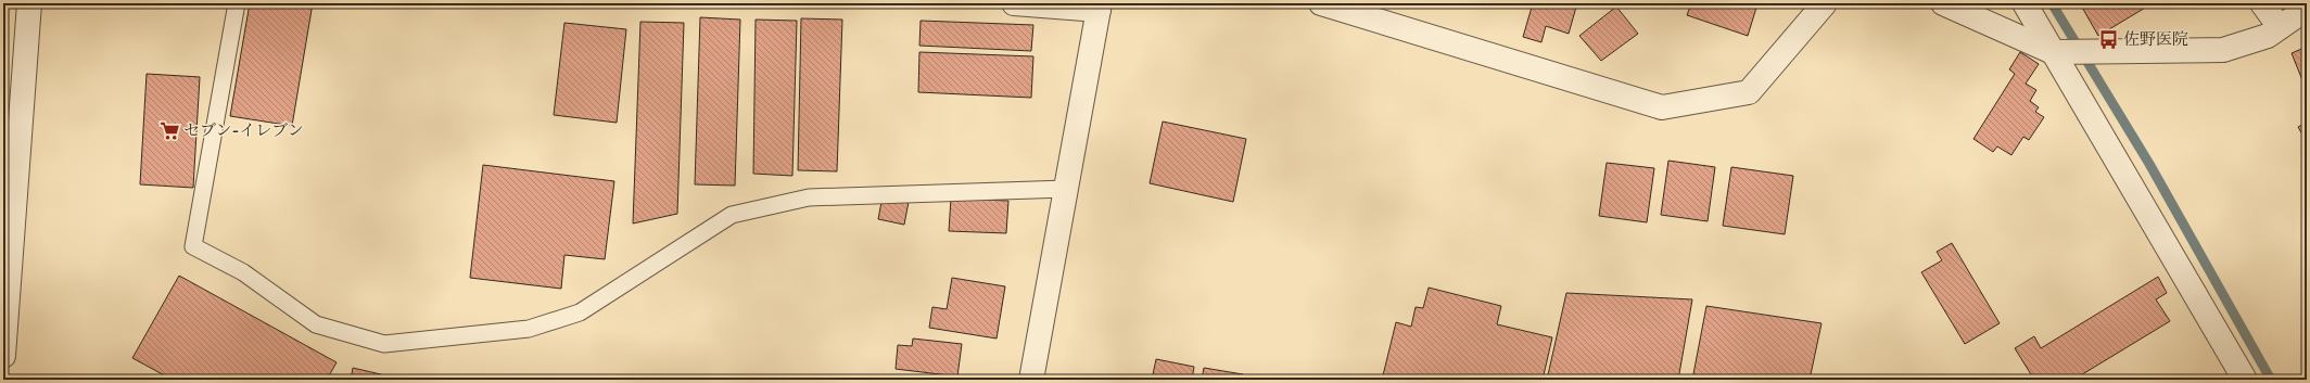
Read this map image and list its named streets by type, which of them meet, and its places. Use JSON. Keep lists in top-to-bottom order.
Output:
{
  "places": {
    "bus stop": ["佐野医院"],
    "supermarket": ["セブン-イレブン"]
  }
}
